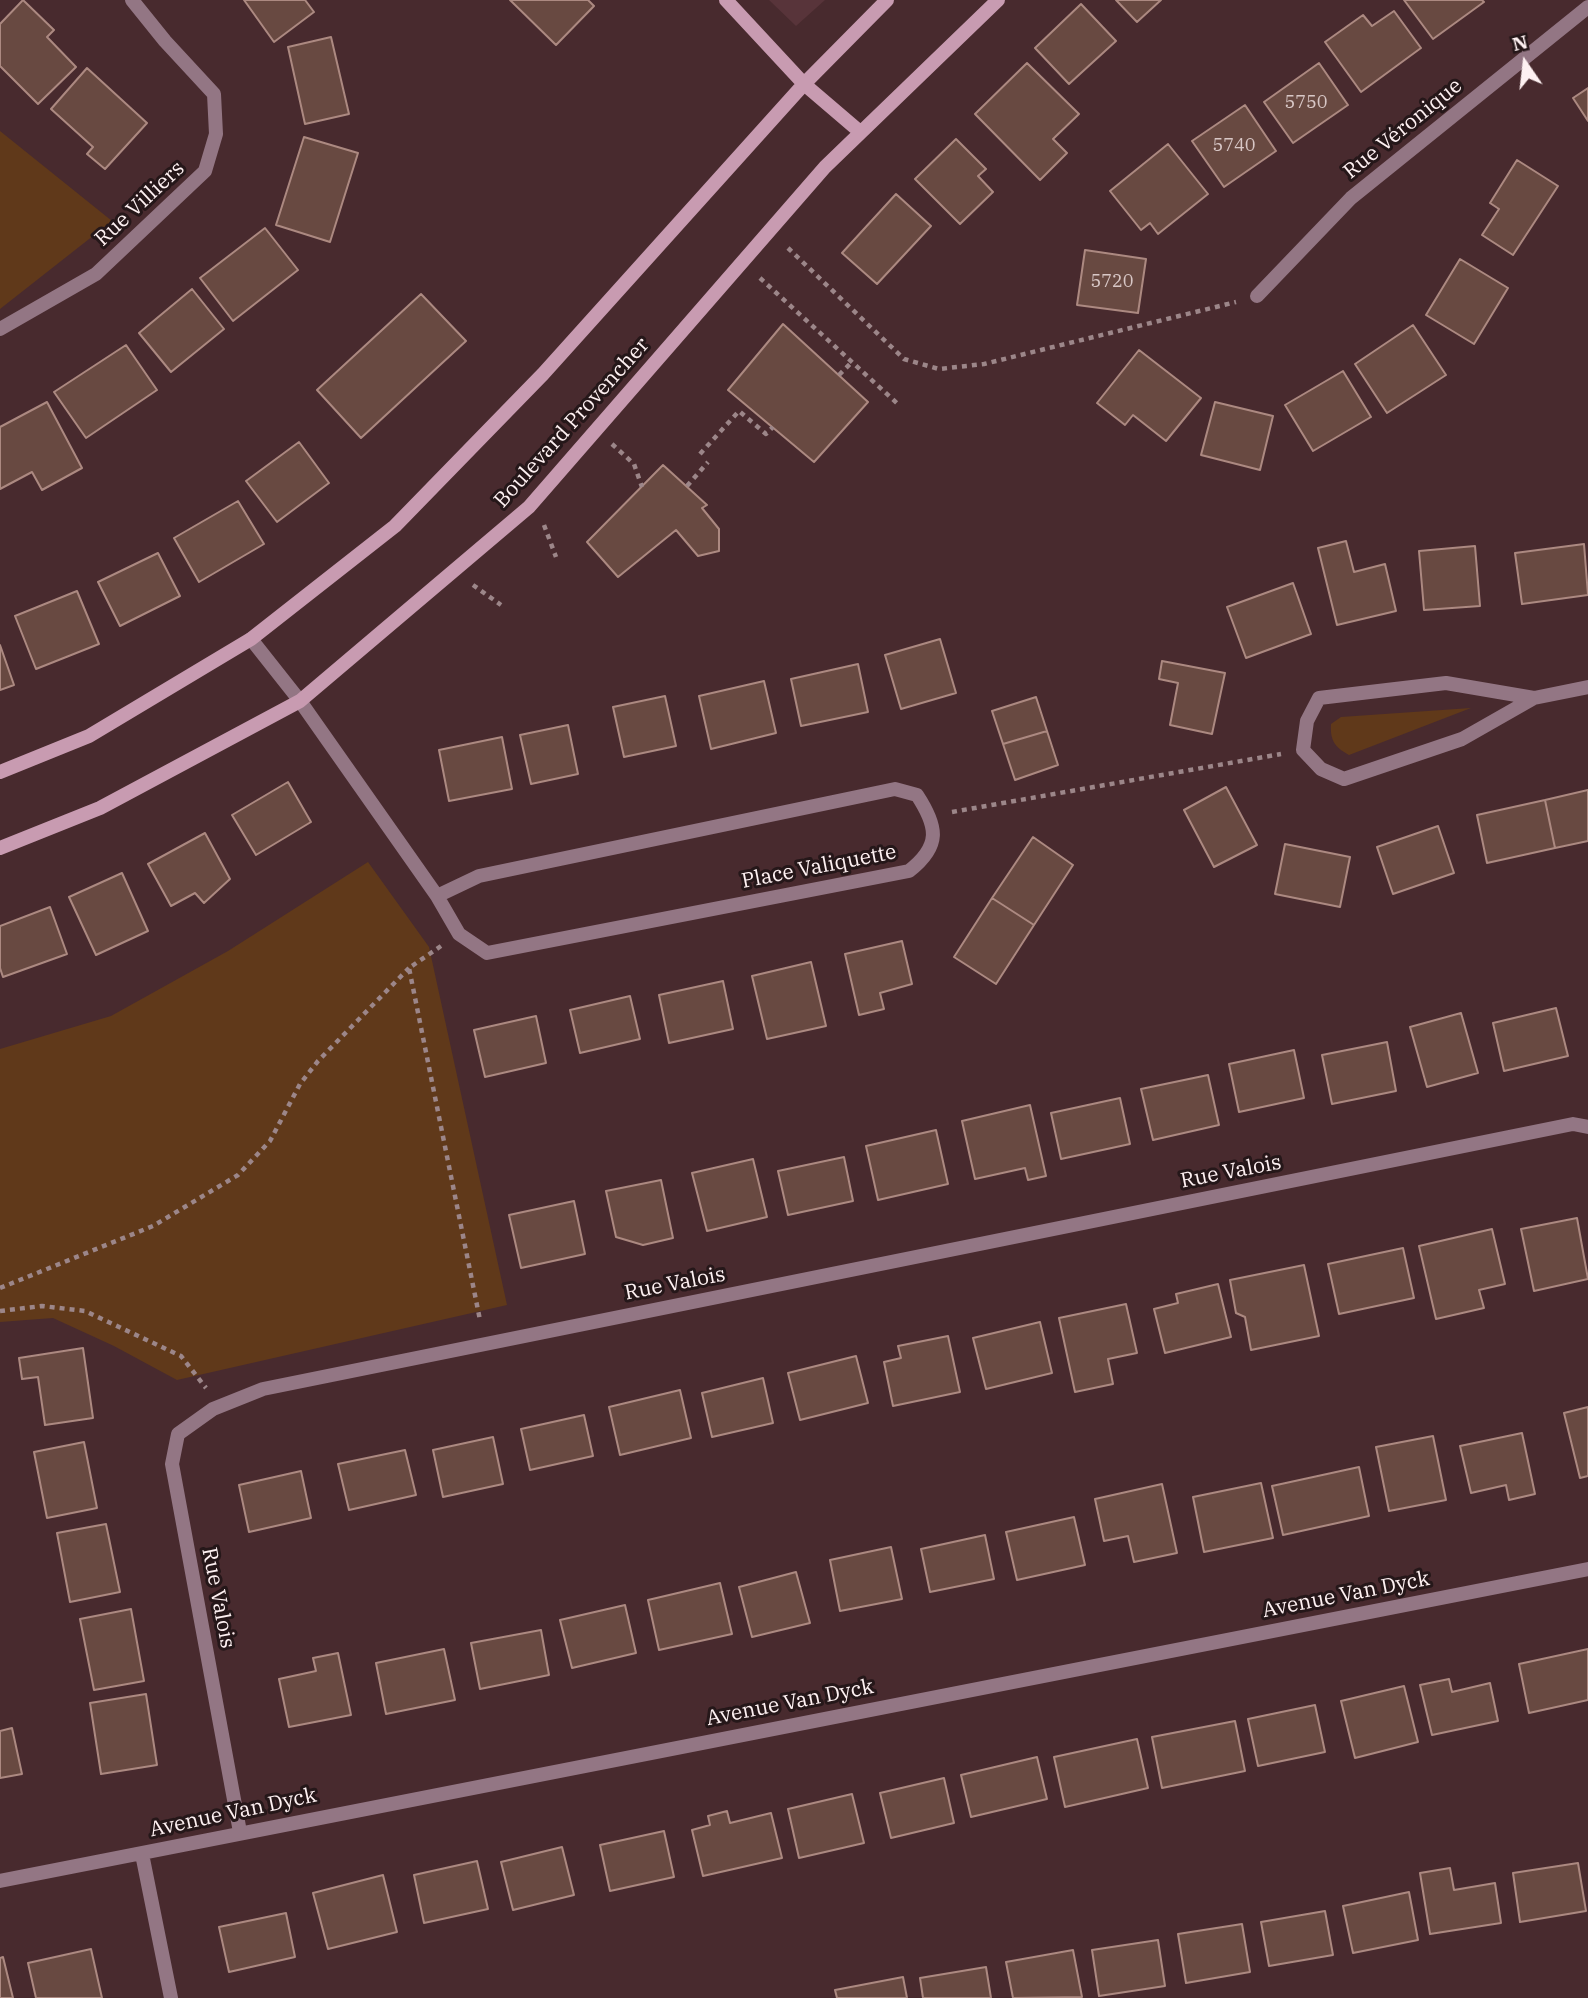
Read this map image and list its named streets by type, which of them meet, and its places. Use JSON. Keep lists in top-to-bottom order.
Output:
{
  "streets": {
    "street": [
      "Rue Véronique",
      "Rue Villiers",
      "Boulevard Provencher",
      "Place Valiquette",
      "Rue Valois",
      "Avenue Van Dyck"
    ]
  },
  "crossings": [
    ["Boulevard Provencher", "Place Valiquette"],
    ["Rue Valois", "Avenue Van Dyck"]
  ],
  "house_numbers": ["5750", "5740", "5720"],
  "north": "top"
}
